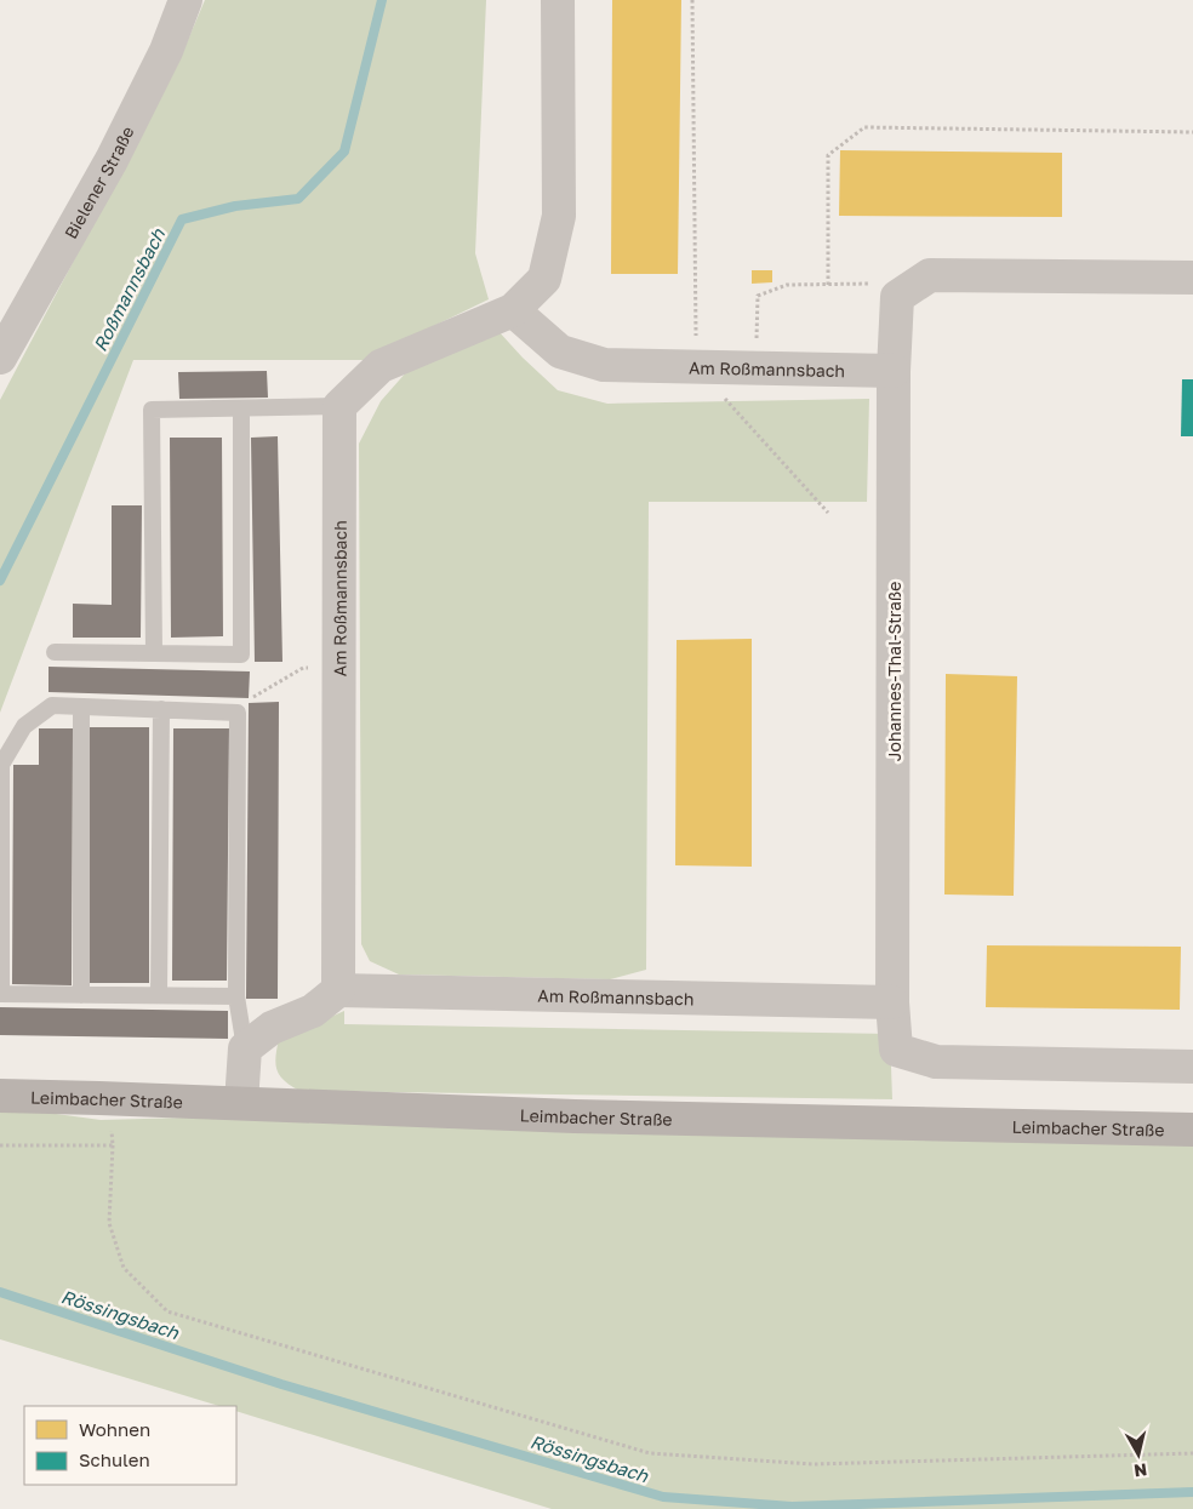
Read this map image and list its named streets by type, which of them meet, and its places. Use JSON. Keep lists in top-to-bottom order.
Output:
{
  "streets": {
    "street": [
      "Bielener Straße",
      "Am Roßmannsbach",
      "Johannes-Thal-Straße",
      "Leimbacher Straße"
    ]
  },
  "crossings": [
    ["Am Roßmannsbach", "Johannes-Thal-Straße"]
  ],
  "water": ["Roßmannsbach", "Rössingsbach"],
  "legend": ["Wohnen", "Schulen"],
  "north": "bottom"
}
